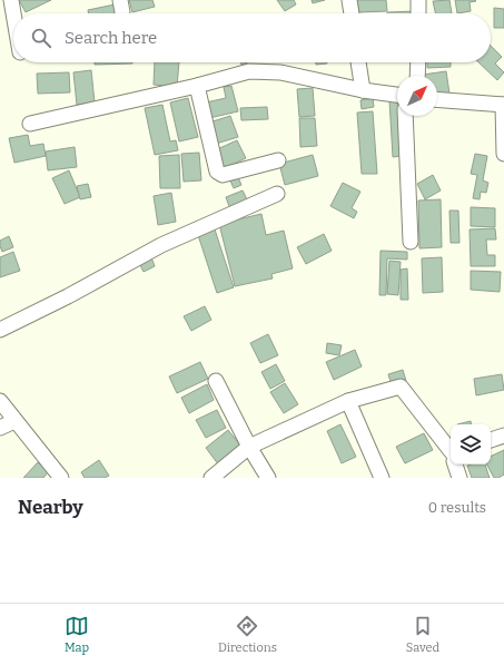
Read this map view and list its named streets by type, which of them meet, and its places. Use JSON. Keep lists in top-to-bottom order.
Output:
{
  "north": "top right",
  "page": {
    "search": "Search here",
    "heading": ["Nearby", "0 results"],
    "nav": ["Map", "Directions", "Saved"]
  }
}
